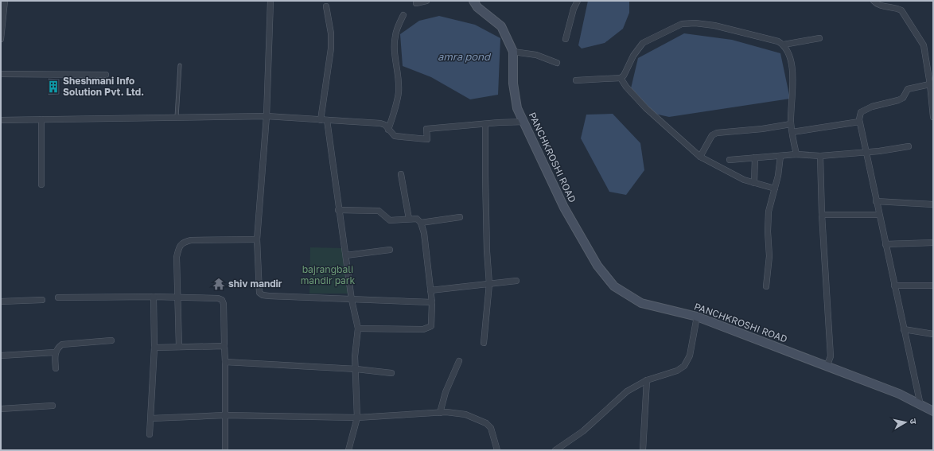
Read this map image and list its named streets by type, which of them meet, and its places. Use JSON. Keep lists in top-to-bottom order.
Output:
{
  "streets": {
    "street": ["PANCHKROSHI ROAD"]
  },
  "water": ["amra pond"],
  "parks": ["bajrangbali mandir park"],
  "places": {
    "building": ["Sheshmani Info Solution Pvt. Ltd."],
    "temple": ["shiv mandir"]
  },
  "north": "right"
}
